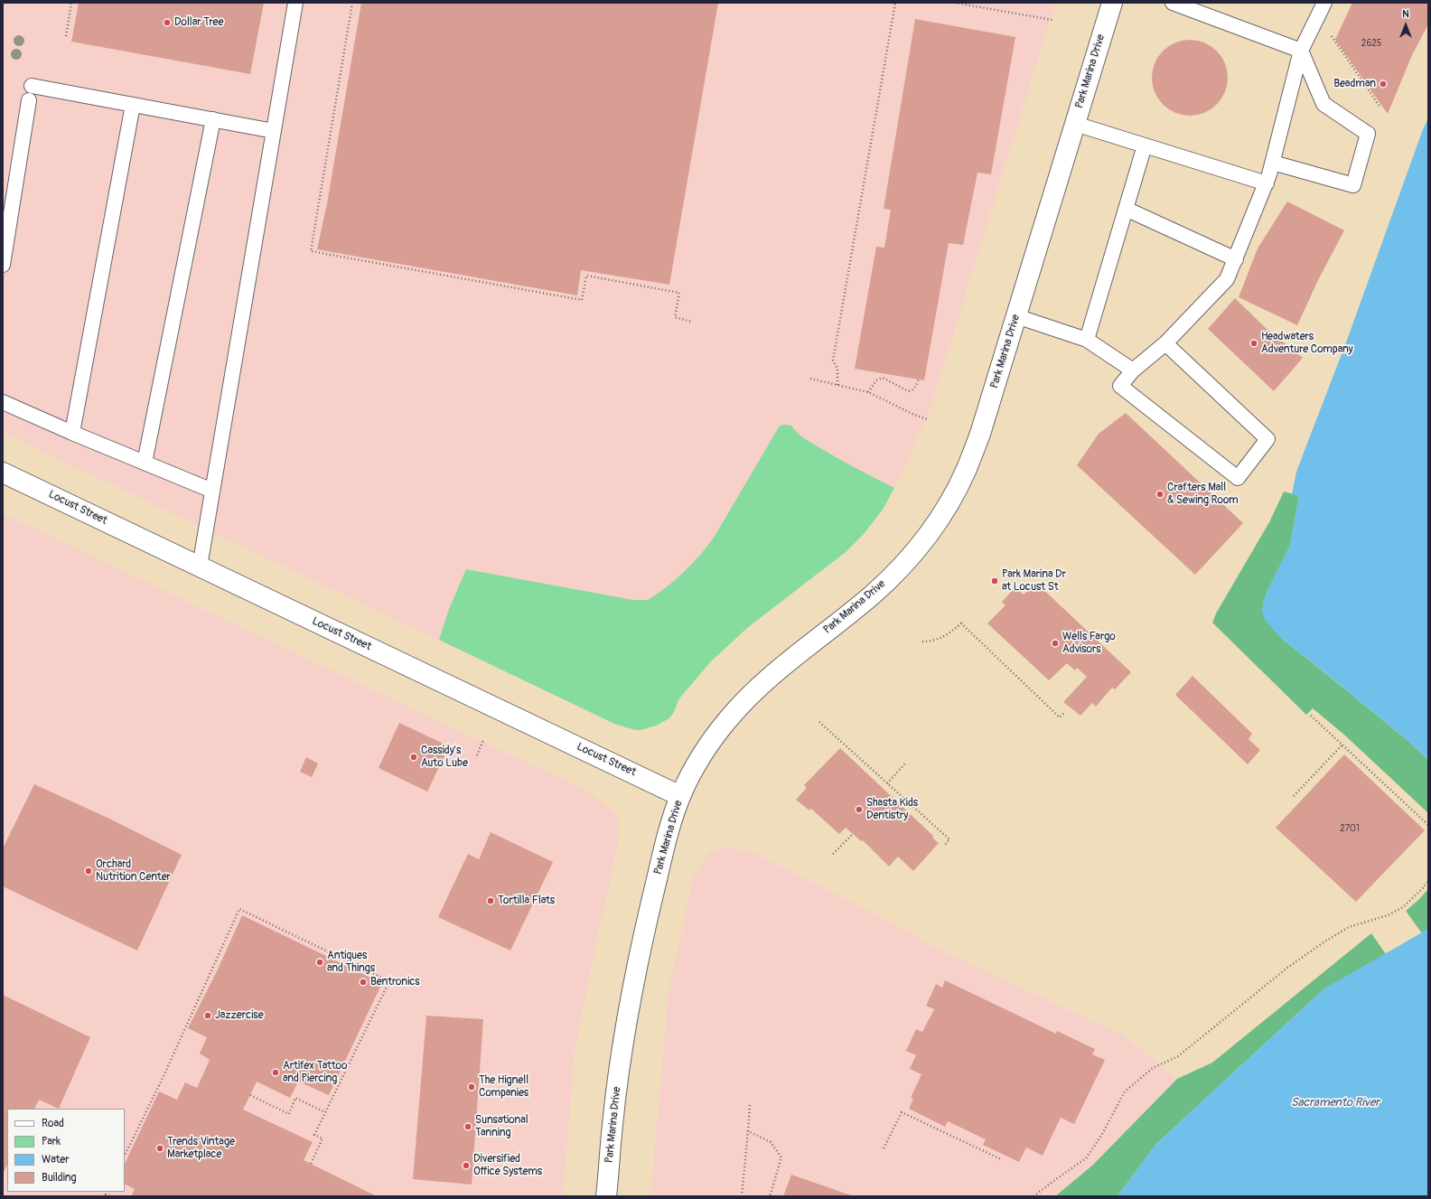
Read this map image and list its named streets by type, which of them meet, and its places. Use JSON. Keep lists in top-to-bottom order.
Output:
{
  "streets": {
    "main road": ["Park Marina Drive", "Locust Street"]
  },
  "crossings": [
    ["Park Marina Drive", "Locust Street"]
  ],
  "water": ["Sacramento River"],
  "places": [
    "Dollar Tree",
    "Beadman",
    "Headwaters Adventure Company",
    "Crafters Mall & Sewing Room",
    "Park Marina Dr at Locust St",
    "Wells Fargo Advisors",
    "Cassidy's Auto Lube",
    "Shasta Kids Dentistry",
    "Orchard Nutrition Center",
    "Tortilla Flats",
    "Antiques and Things",
    "Bentronics",
    "Jazzercise",
    "Artifex Tattoo and Piercing",
    "The Hignell Companies",
    "Sunsational Tanning",
    "Trends Vintage Marketplace",
    "Diversified Office Systems"
  ],
  "house_numbers": ["2625", "2701"],
  "legend": [
    "Road",
    "Park",
    "Water",
    "Building"
  ],
  "north": "top"
}
